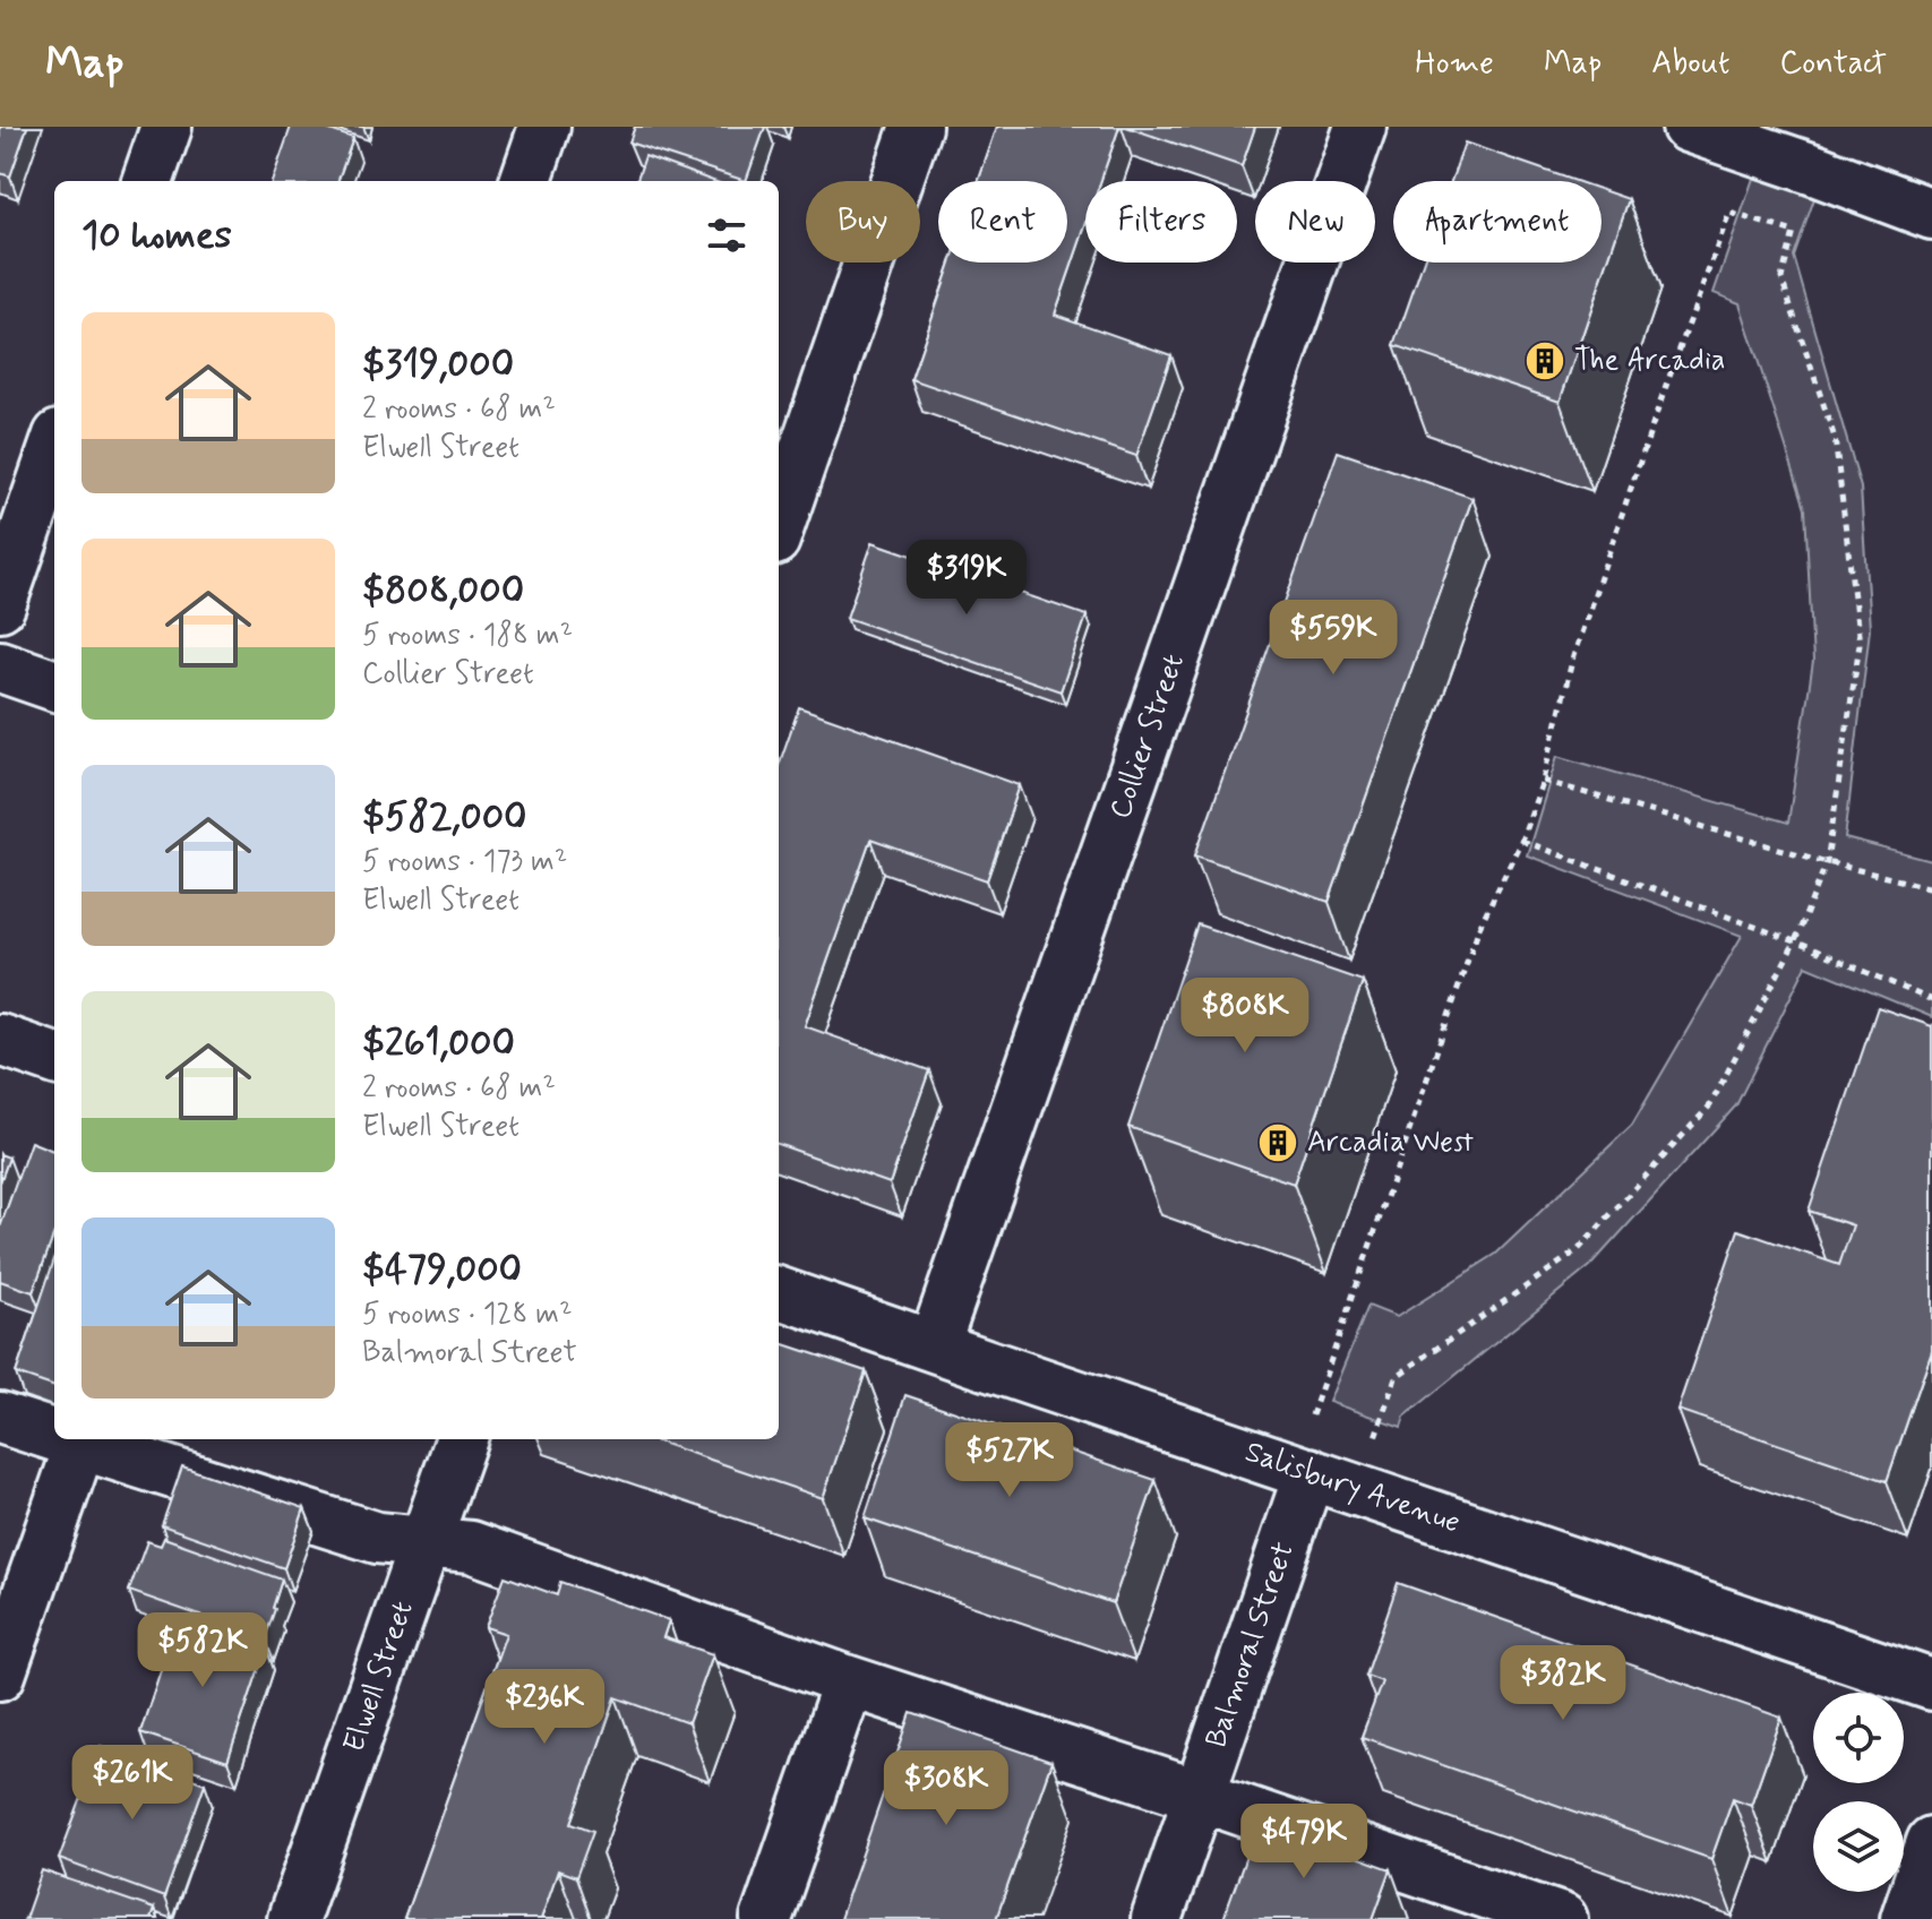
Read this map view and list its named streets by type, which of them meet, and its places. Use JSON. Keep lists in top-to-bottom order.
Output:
{
  "streets": {
    "street": [
      "Collier Street",
      "Salisbury Avenue",
      "Balmoral Street",
      "Elwell Street"
    ]
  },
  "crossings": [
    ["Collier Street", "Salisbury Avenue"],
    ["Salisbury Avenue", "Balmoral Street"]
  ],
  "places": {
    "building": ["The Arcadia", "Arcadia West"]
  },
  "page": {
    "header": "Map",
    "nav": [
      "Home",
      "Map",
      "About",
      "Contact"
    ],
    "chip": [
      "Buy",
      "Rent",
      "Filters",
      "New",
      "Apartment"
    ],
    "heading": "10 homes",
    "list": [
      {
        "name": "$319,000",
        "note": "2 rooms · 68 m² · Elwell Street"
      },
      {
        "name": "$808,000",
        "note": "5 rooms · 188 m² · Collier Street"
      },
      {
        "name": "$582,000",
        "note": "5 rooms · 173 m² · Elwell Street"
      },
      {
        "name": "$261,000",
        "note": "2 rooms · 68 m² · Elwell Street"
      },
      {
        "name": "$479,000",
        "note": "5 rooms · 128 m² · Balmoral Street"
      }
    ],
    "price": [
      "$319K",
      "$559K",
      "$808K",
      "$527K",
      "$582K",
      "$382K",
      "$236K",
      "$261K",
      "$308K",
      "$479K"
    ]
  }
}
